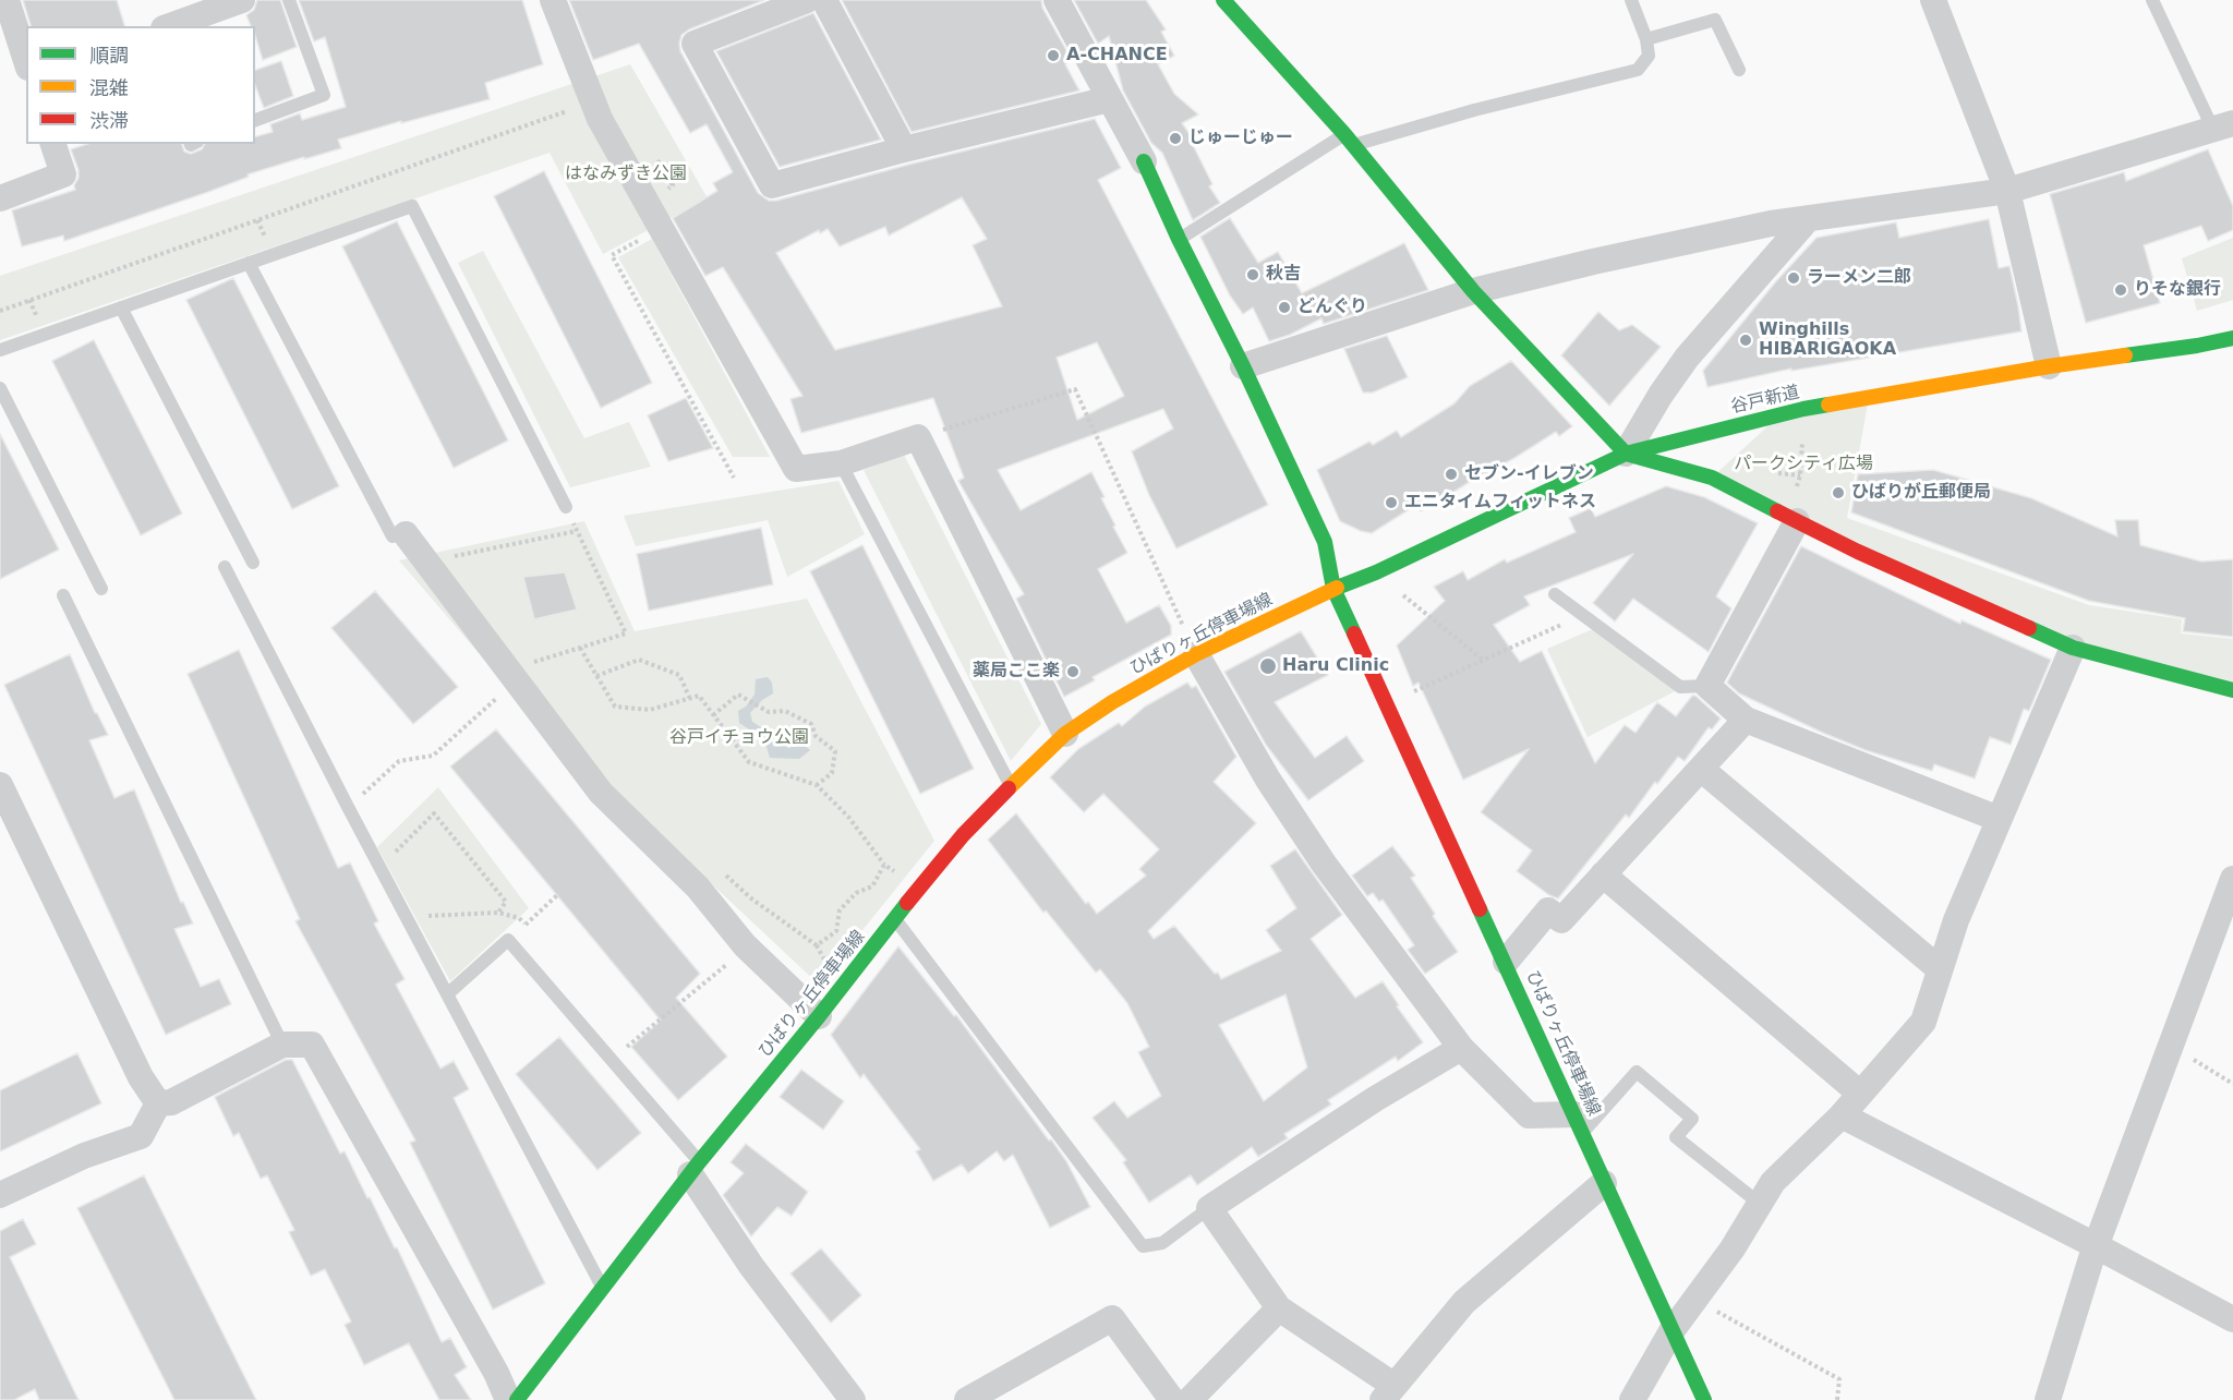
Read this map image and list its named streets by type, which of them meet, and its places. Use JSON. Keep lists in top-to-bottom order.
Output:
{
  "streets": {
    "main road": ["谷戸新道", "ひばりヶ丘停車場線"]
  },
  "crossings": [
    ["谷戸新道", "ひばりヶ丘停車場線"]
  ],
  "parks": ["はなみずき公園", "パークシティ広場", "谷戸イチョウ公園"],
  "places": [
    "A-CHANCE",
    "じゅーじゅー",
    "秋吉",
    "ラーメン二郎",
    "りそな銀行",
    "どんぐり",
    "Winghills HIBARIGAOKA",
    "セブン-イレブン",
    "ひばりが丘郵便局",
    "エニタイムフィットネス",
    "Haru Clinic",
    "薬局ここ楽"
  ],
  "legend": ["順調", "混雑", "渋滞"]
}
